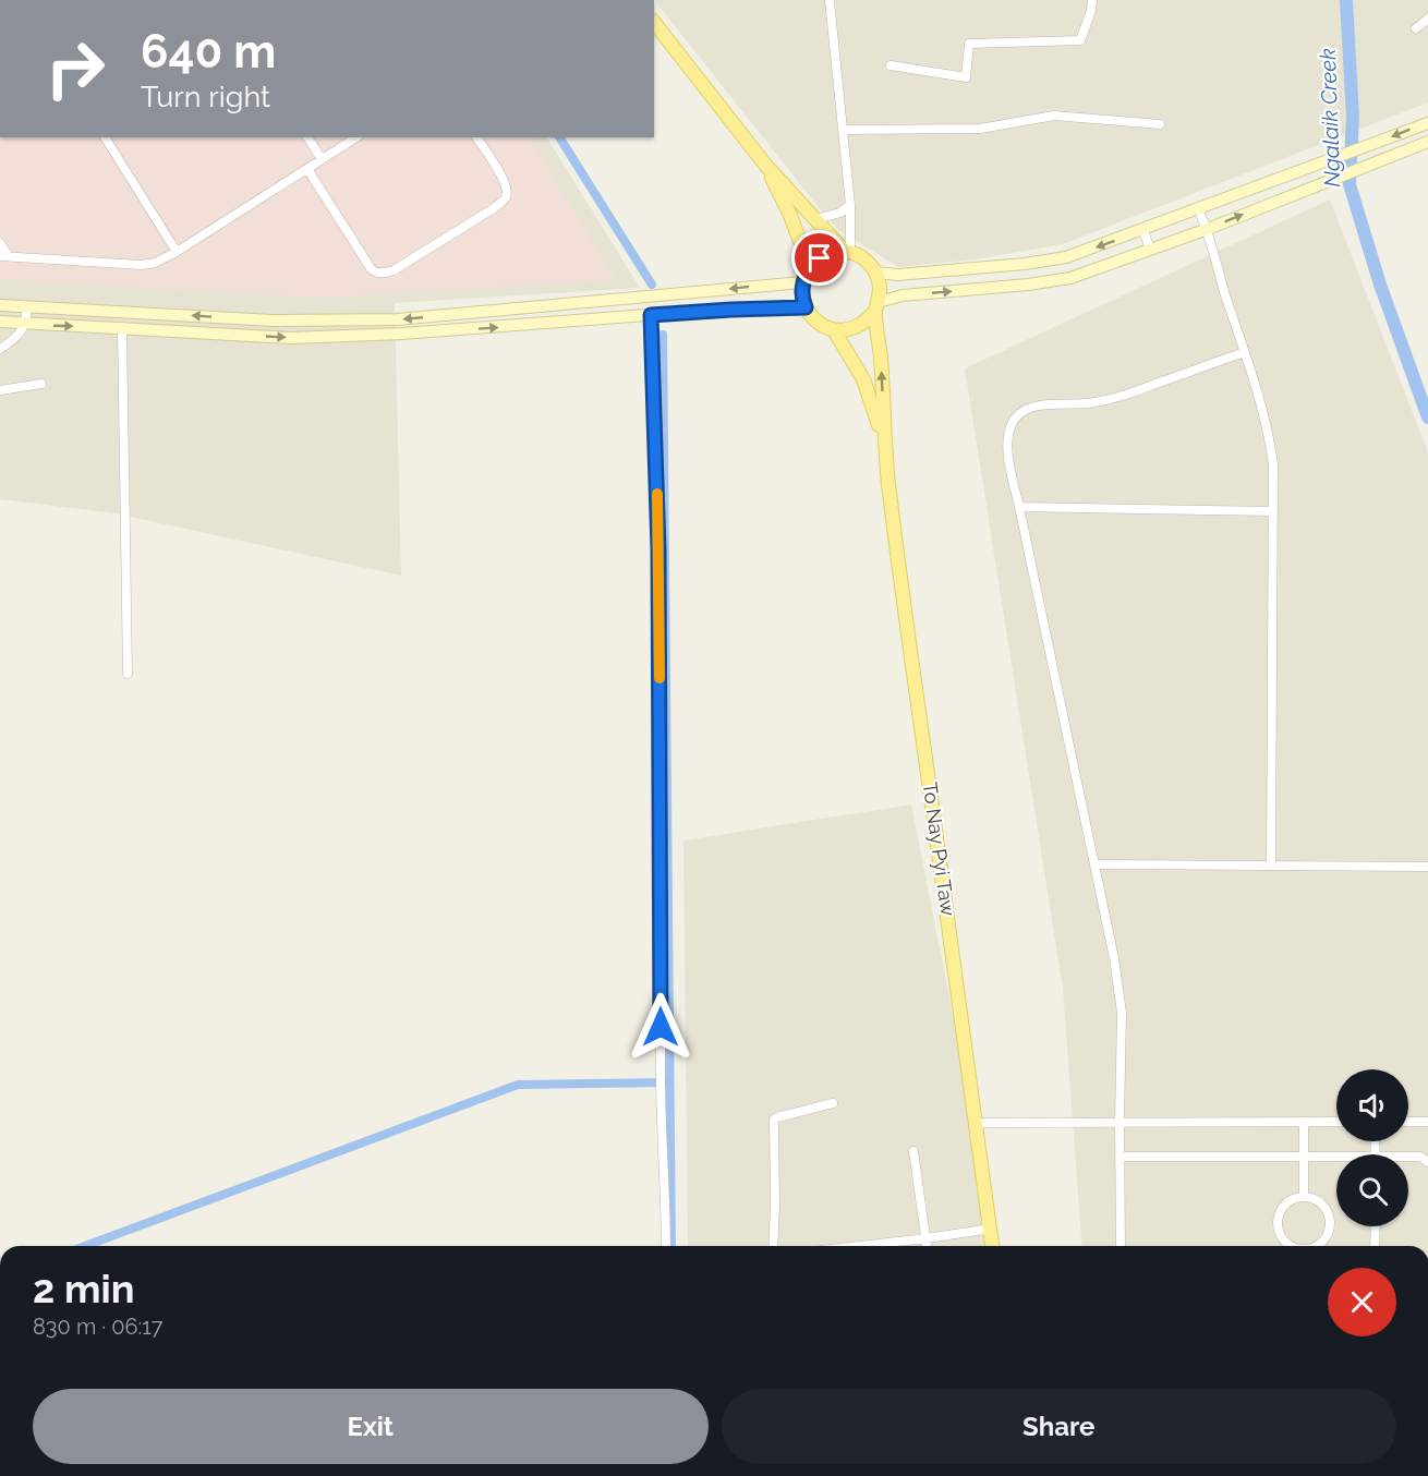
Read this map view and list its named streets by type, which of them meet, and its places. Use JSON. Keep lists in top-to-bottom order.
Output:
{
  "streets": {
    "main road": ["To Nay Pyi Taw"]
  },
  "water": ["Ngalaik Creek"],
  "page": {
    "turn": ["640 m", "Turn right"],
    "heading": ["2 min", "830 m · 06:17"],
    "buttons": ["Exit", "Share"]
  }
}
